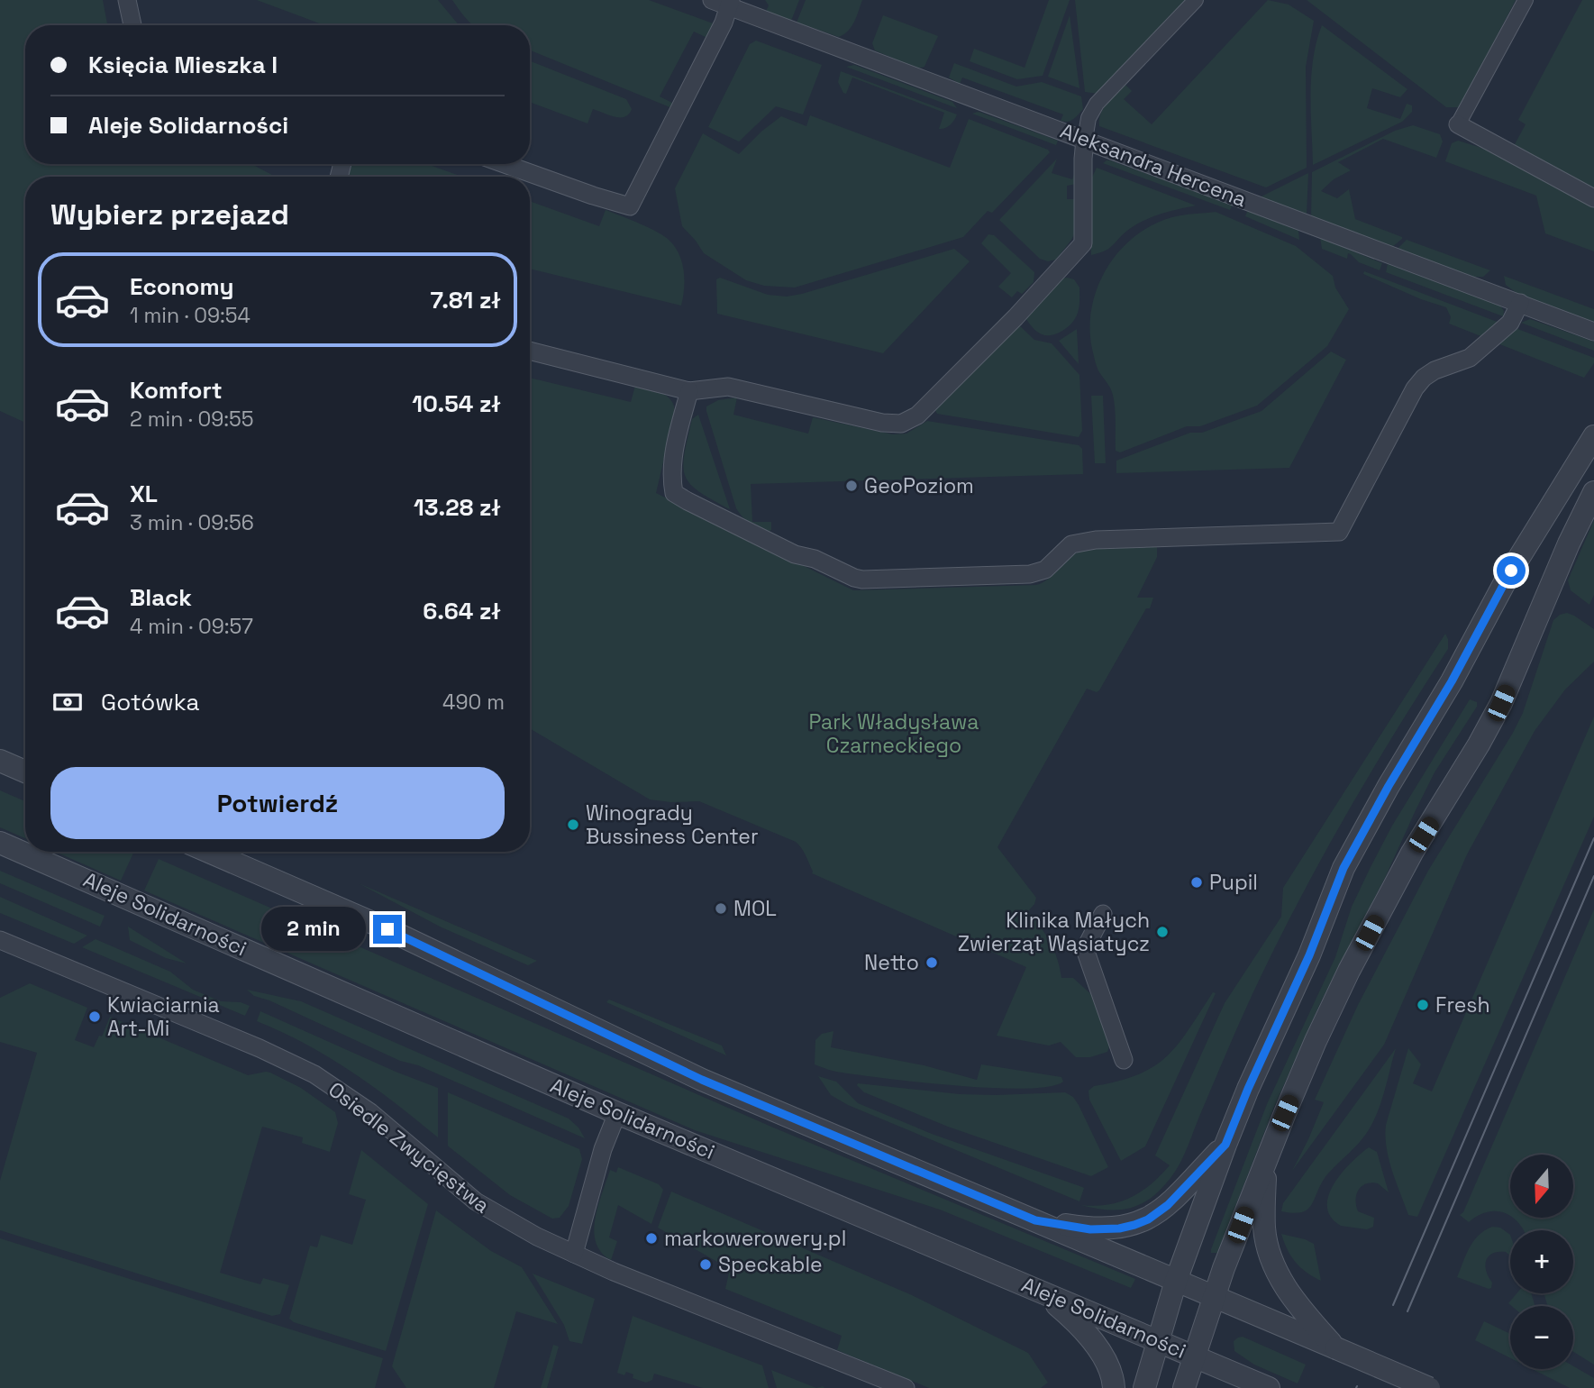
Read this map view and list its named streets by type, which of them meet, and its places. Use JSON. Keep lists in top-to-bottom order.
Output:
{
  "streets": {
    "street": ["Aleksandra Hercena", "Aleje Solidarności", "Osiedle Zwycięstwa"]
  },
  "parks": ["Park Władysława Czarneckiego"],
  "places": [
    "GeoPoziom",
    "Winogrady Bussiness Center",
    "Pupil",
    "MOL",
    "Klinika Małych Zwierząt Wąsiatycz",
    "Netto",
    "Fresh",
    "Kwiaciarnia Art-Mi",
    "markowerowery.pl",
    "Speckable"
  ],
  "north": "bottom",
  "page": {
    "banner": ["Księcia Mieszka I", "Aleje Solidarności"],
    "heading": "Wybierz przejazd",
    "list": [
      {
        "name": "Economy",
        "note": "1 min · 09:54",
        "value": "7.81 zł"
      },
      {
        "name": "Komfort",
        "note": "2 min · 09:55",
        "value": "10.54 zł"
      },
      {
        "name": "XL",
        "note": "3 min · 09:56",
        "value": "13.28 zł"
      },
      {
        "name": "Black",
        "note": "4 min · 09:57",
        "value": "6.64 zł"
      }
    ],
    "pay": ["Gotówka", "490 m"],
    "buttons": "Potwierdź",
    "bubble": "2 min",
    "map_buttons": ["+", "−"]
  }
}
